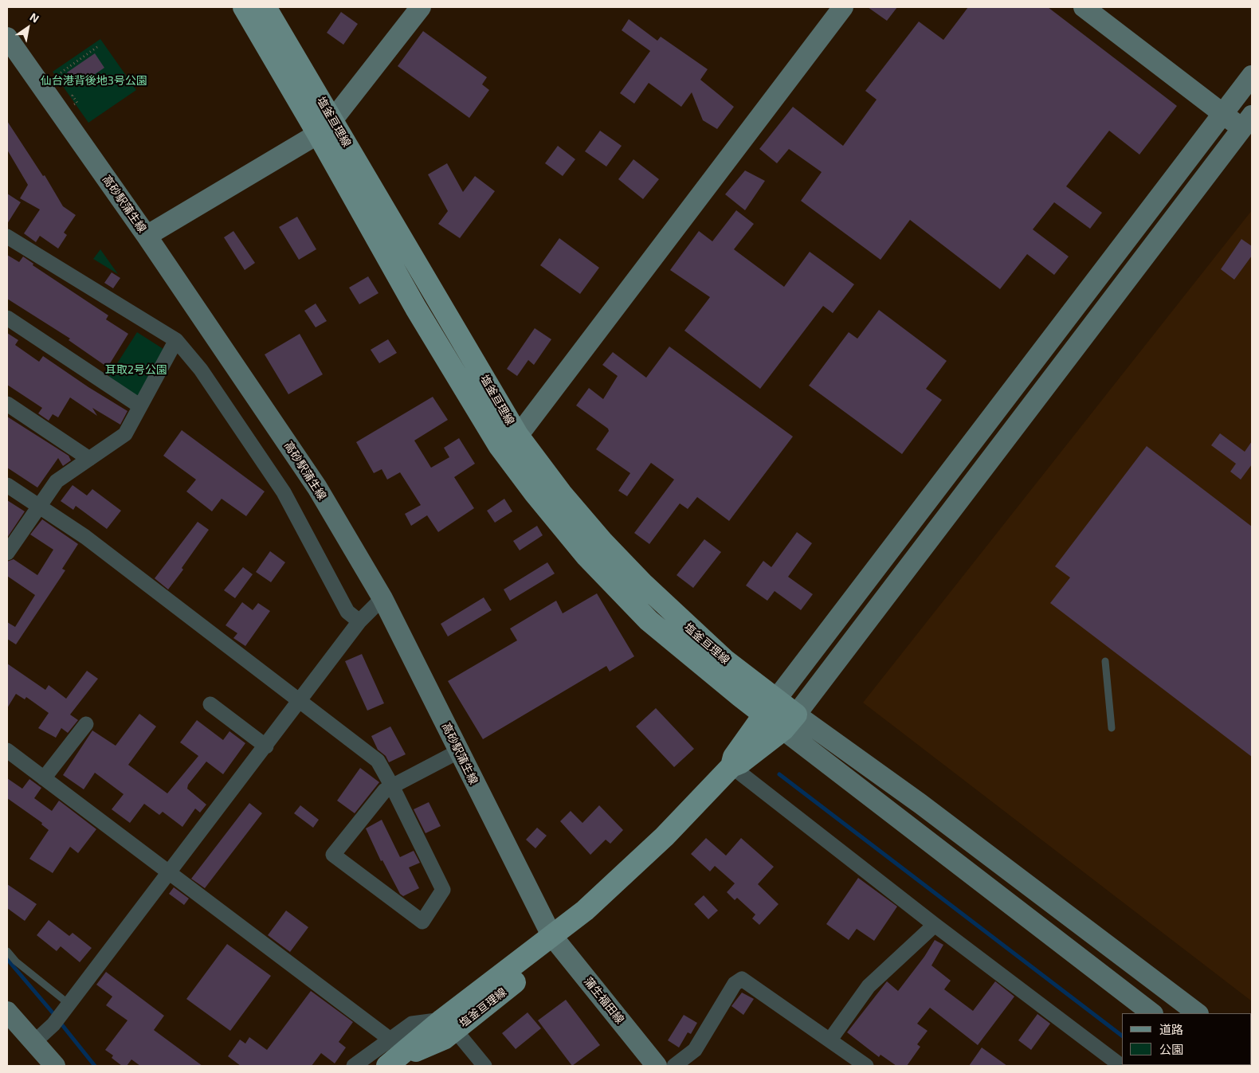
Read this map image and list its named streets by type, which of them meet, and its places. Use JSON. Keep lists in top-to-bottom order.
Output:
{
  "streets": {
    "main road": ["塩釜亘理線"],
    "street": ["高砂駅蒲生線", "蒲生福田線"]
  },
  "crossings": [
    ["塩釜亘理線", "高砂駅蒲生線"],
    ["塩釜亘理線", "蒲生福田線"],
    ["高砂駅蒲生線", "蒲生福田線"]
  ],
  "parks": ["仙台港背後地3号公園", "耳取2号公園"],
  "legend": ["道路", "公園"],
  "north": "top right"
}
